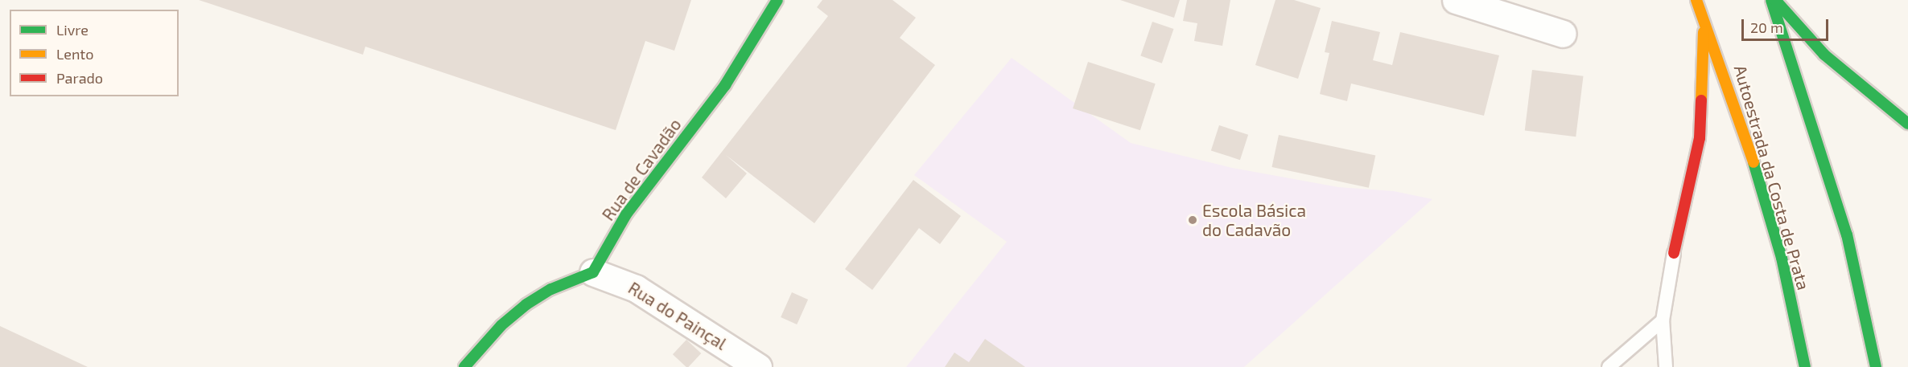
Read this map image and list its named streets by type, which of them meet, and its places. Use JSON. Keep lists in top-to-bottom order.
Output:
{
  "streets": {
    "main road": ["Rua de Cavadão", "Autoestrada da Costa de Prata"],
    "street": ["Rua do Painçal"]
  },
  "crossings": [
    ["Rua de Cavadão", "Rua do Painçal"]
  ],
  "places": ["Escola Básica do Cadavão"],
  "legend": ["Livre", "Lento", "Parado"],
  "scale_bar": "20 m"
}
